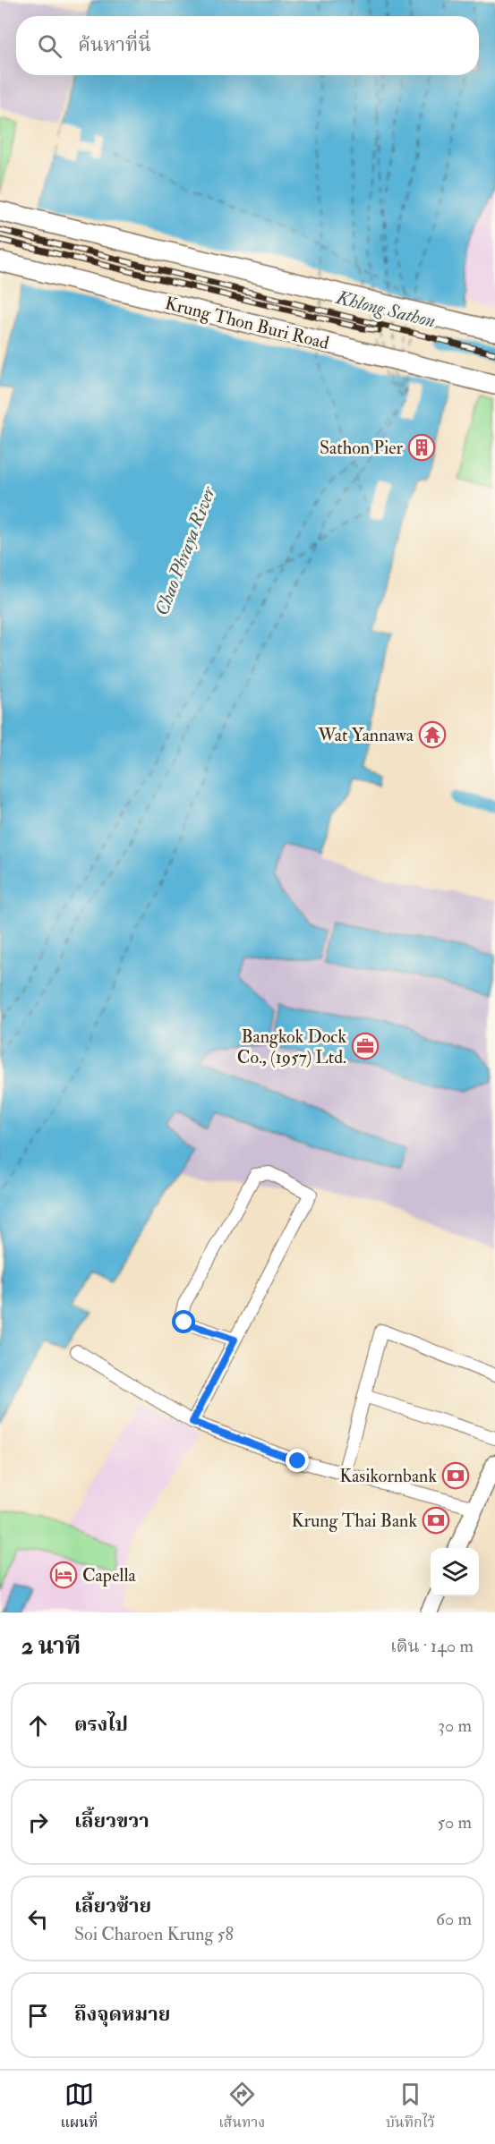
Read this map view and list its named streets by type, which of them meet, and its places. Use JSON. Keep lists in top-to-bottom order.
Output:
{
  "streets": {
    "main road": ["Krung Thon Buri Road"]
  },
  "water": ["Khlong Sathon", "Chao Phraya River"],
  "places": {
    "building": ["Sathon Pier"],
    "temple": ["Wat Yannawa"],
    "office": ["Bangkok Dock Co., (1957) Ltd."],
    "bank": ["Kasikornbank", "Krung Thai Bank"],
    "hotel": ["Capella"]
  },
  "page": {
    "search": "ค้นหาที่นี่",
    "heading": ["2 นาที", "เดิน · 140 m"],
    "list": [
      ["ตรงไป", "30 m"],
      ["เลี้ยวขวา", "50 m"],
      ["เลี้ยวซ้าย", "Soi Charoen Krung 58", "60 m"],
      "ถึงจุดหมาย"
    ],
    "nav": ["แผนที่", "เส้นทาง", "บันทึกไว้"]
  }
}
